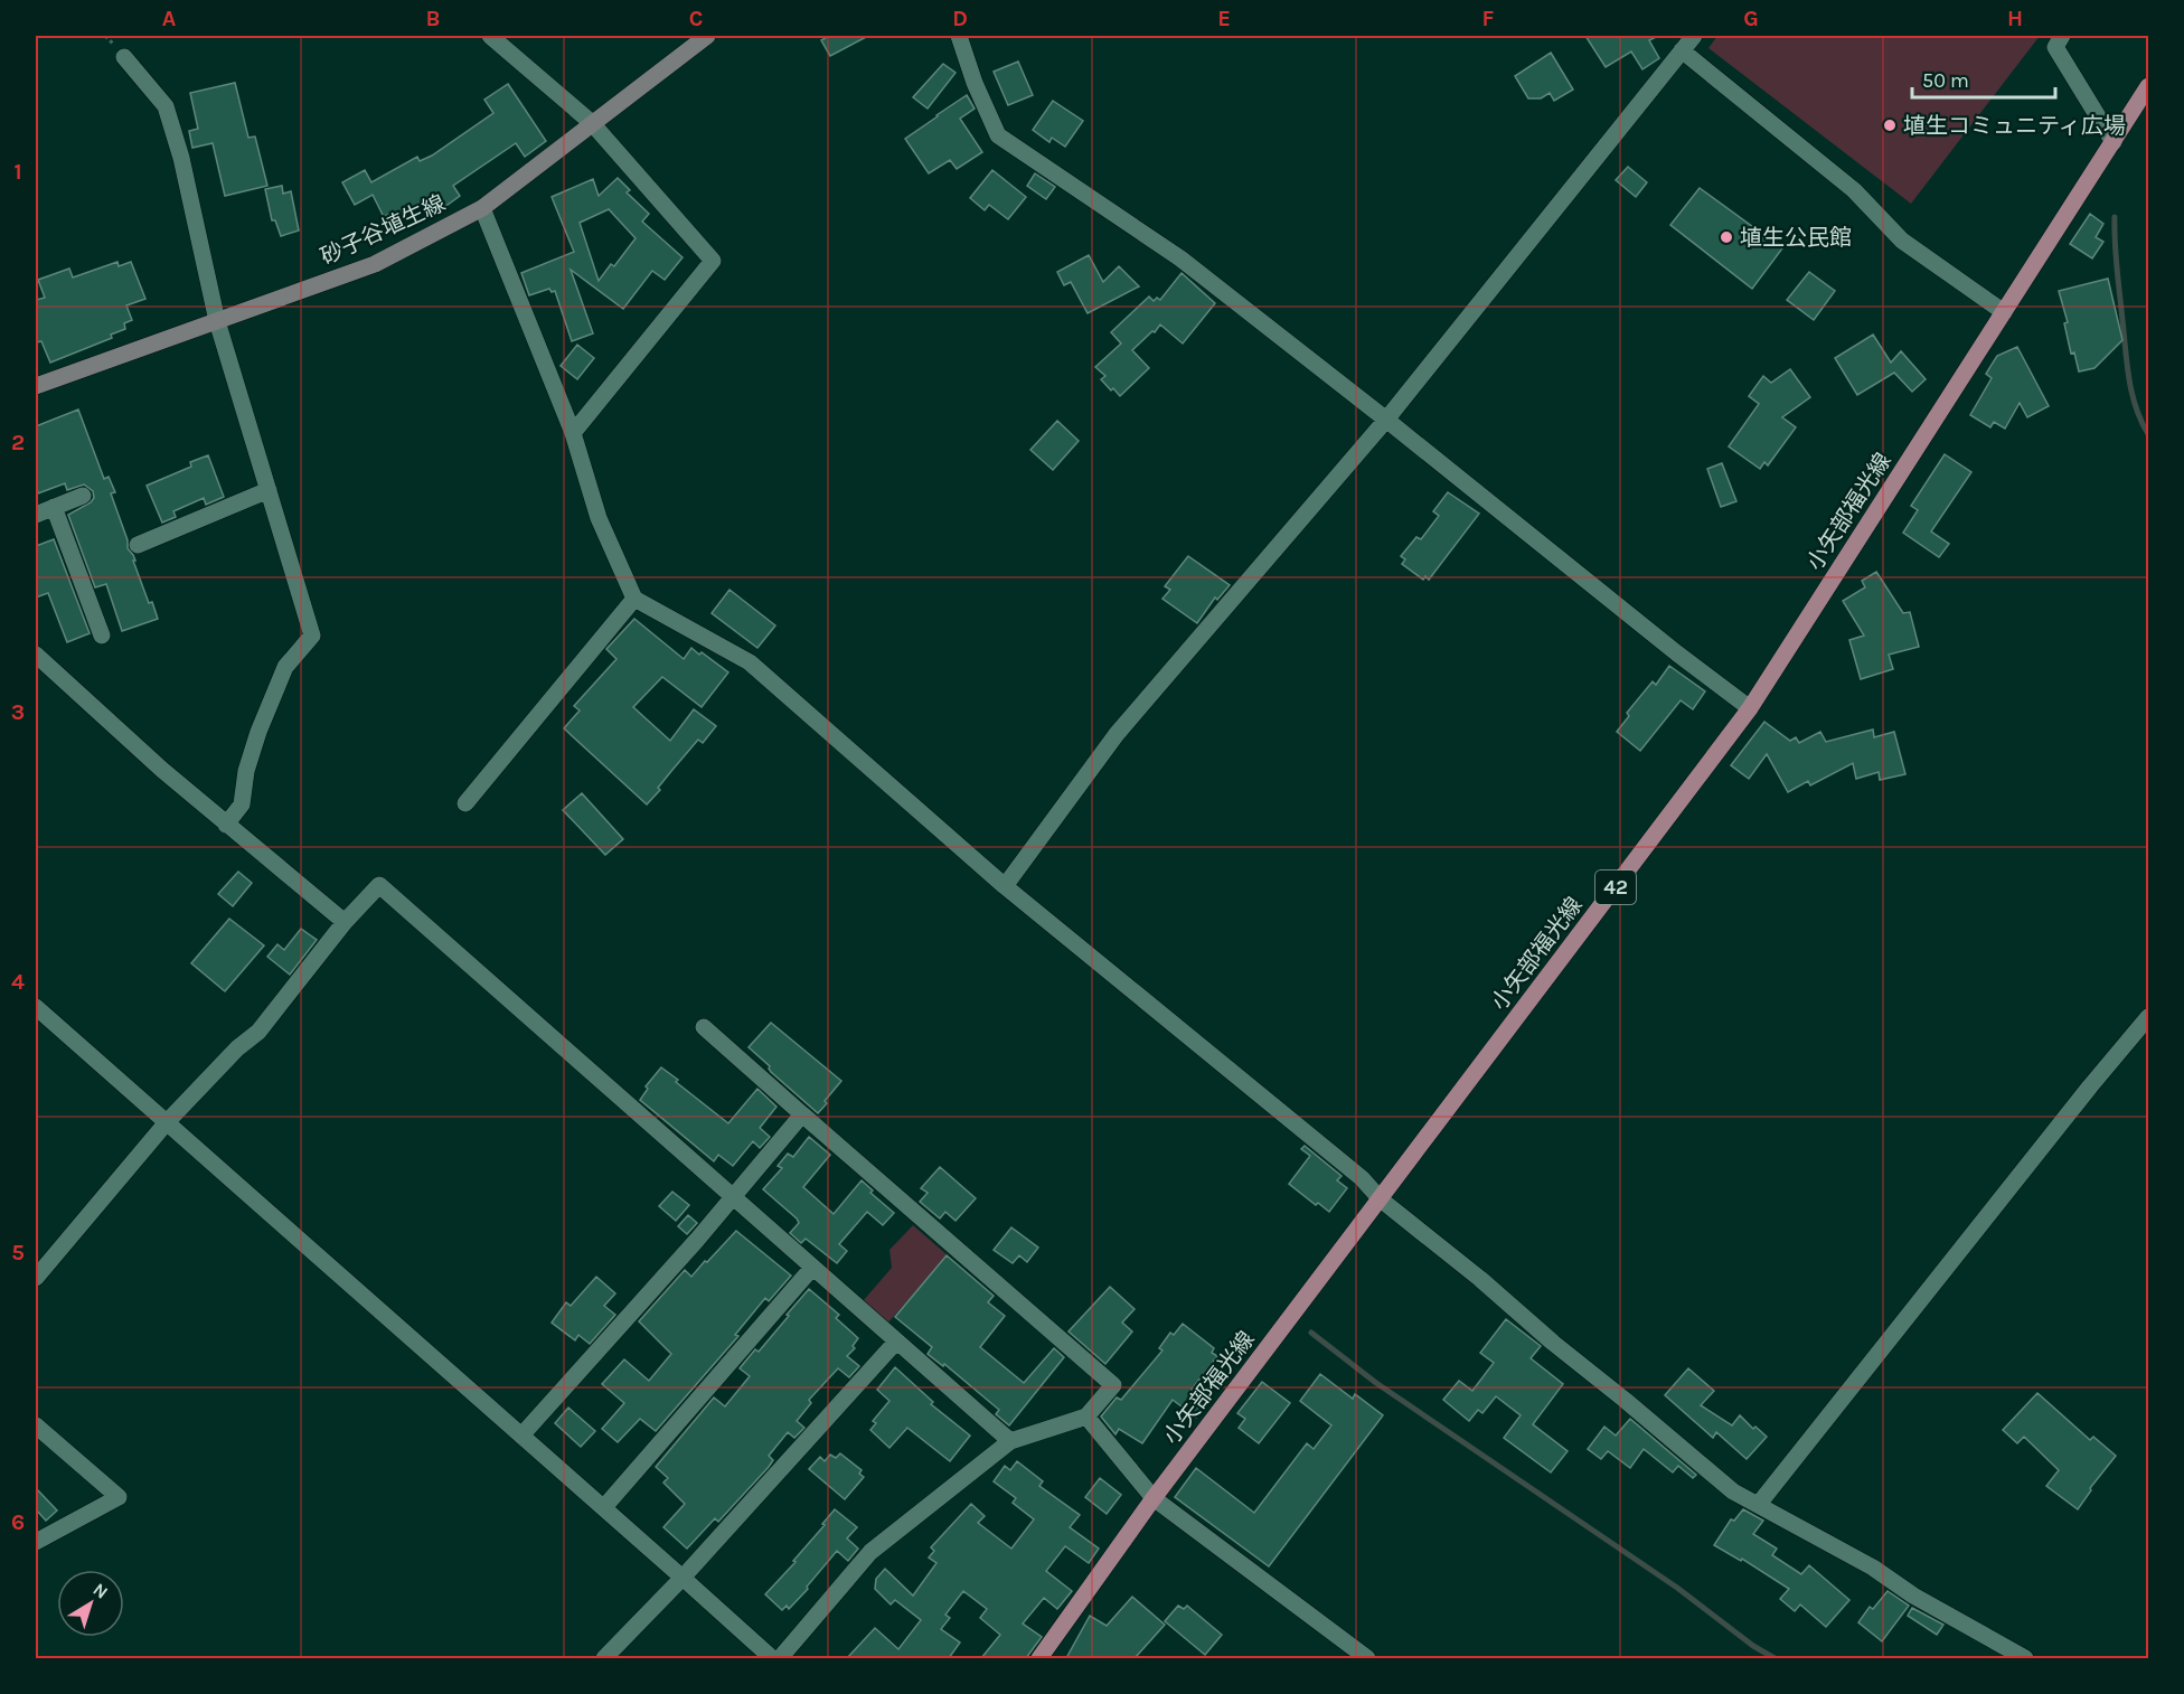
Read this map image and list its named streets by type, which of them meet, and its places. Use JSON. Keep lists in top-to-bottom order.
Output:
{
  "streets": {
    "main road": ["砂子谷埴生線", "小矢部福光線", "42"]
  },
  "places": ["埴生コミュニティ広場", "埴生公民館"],
  "scale_bar": "50 m",
  "north": "top right",
  "grid": {
    "columns": [
      "A",
      "B",
      "C",
      "D",
      "E",
      "F",
      "G",
      "H"
    ],
    "rows": [
      "1",
      "2",
      "3",
      "4",
      "5",
      "6"
    ]
  }
}
